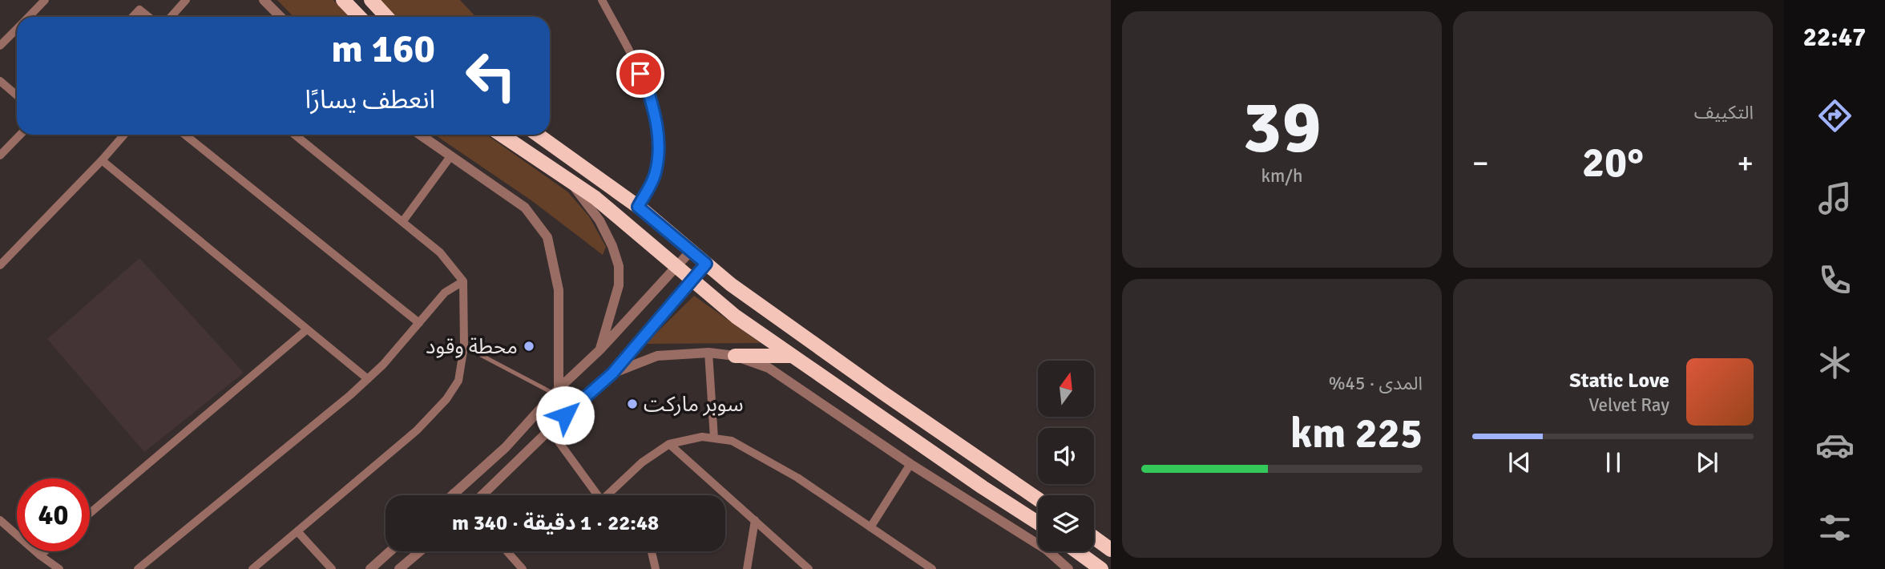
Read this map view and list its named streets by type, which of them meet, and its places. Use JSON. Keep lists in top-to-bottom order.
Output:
{
  "places": ["محطة وقود", "سوبر ماركت"],
  "north": "top",
  "page": {
    "tabs": "22:47",
    "tile": [
      "التكييف",
      ["39", "km/h"],
      ["المدى · 45%", "225 km"]
    ],
    "turn": ["160 m", "انعطف يسارًا"],
    "heat": ["−", "20°", "+"],
    "song": ["Static Love", "Velvet Ray"],
    "limit": "40",
    "trip": "22:48 · 1 دقيقة · 340 m"
  }
}
